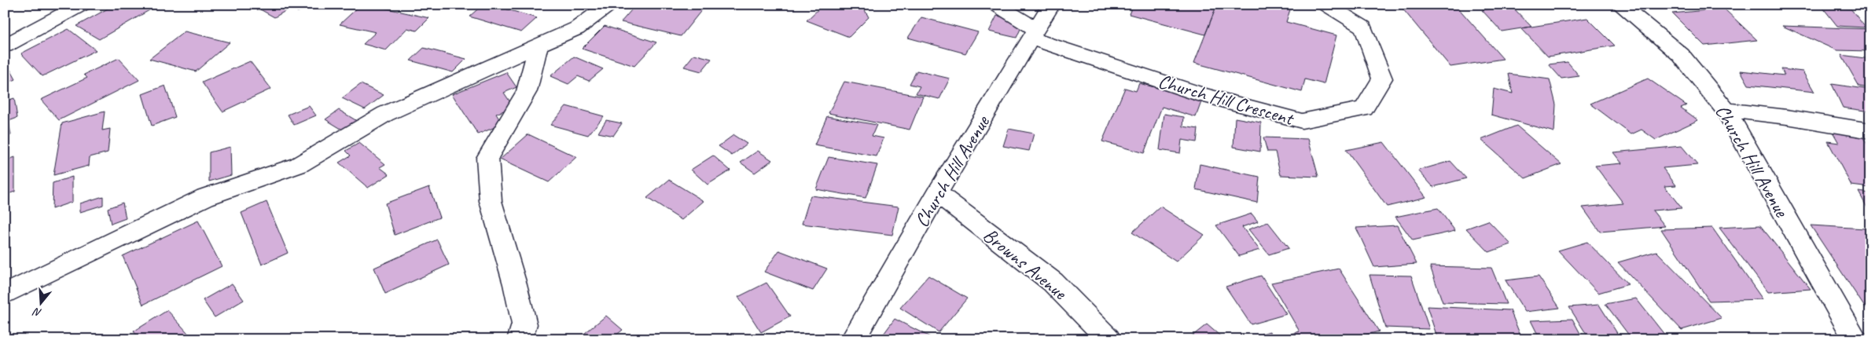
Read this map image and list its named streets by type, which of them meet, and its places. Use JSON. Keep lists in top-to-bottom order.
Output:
{
  "streets": {
    "street": ["Church Hill Crescent", "Church Hill Avenue", "Browns Avenue"]
  },
  "crossings": [
    ["Church Hill Crescent", "Church Hill Avenue"],
    ["Church Hill Avenue", "Browns Avenue"]
  ],
  "north": "bottom"
}
